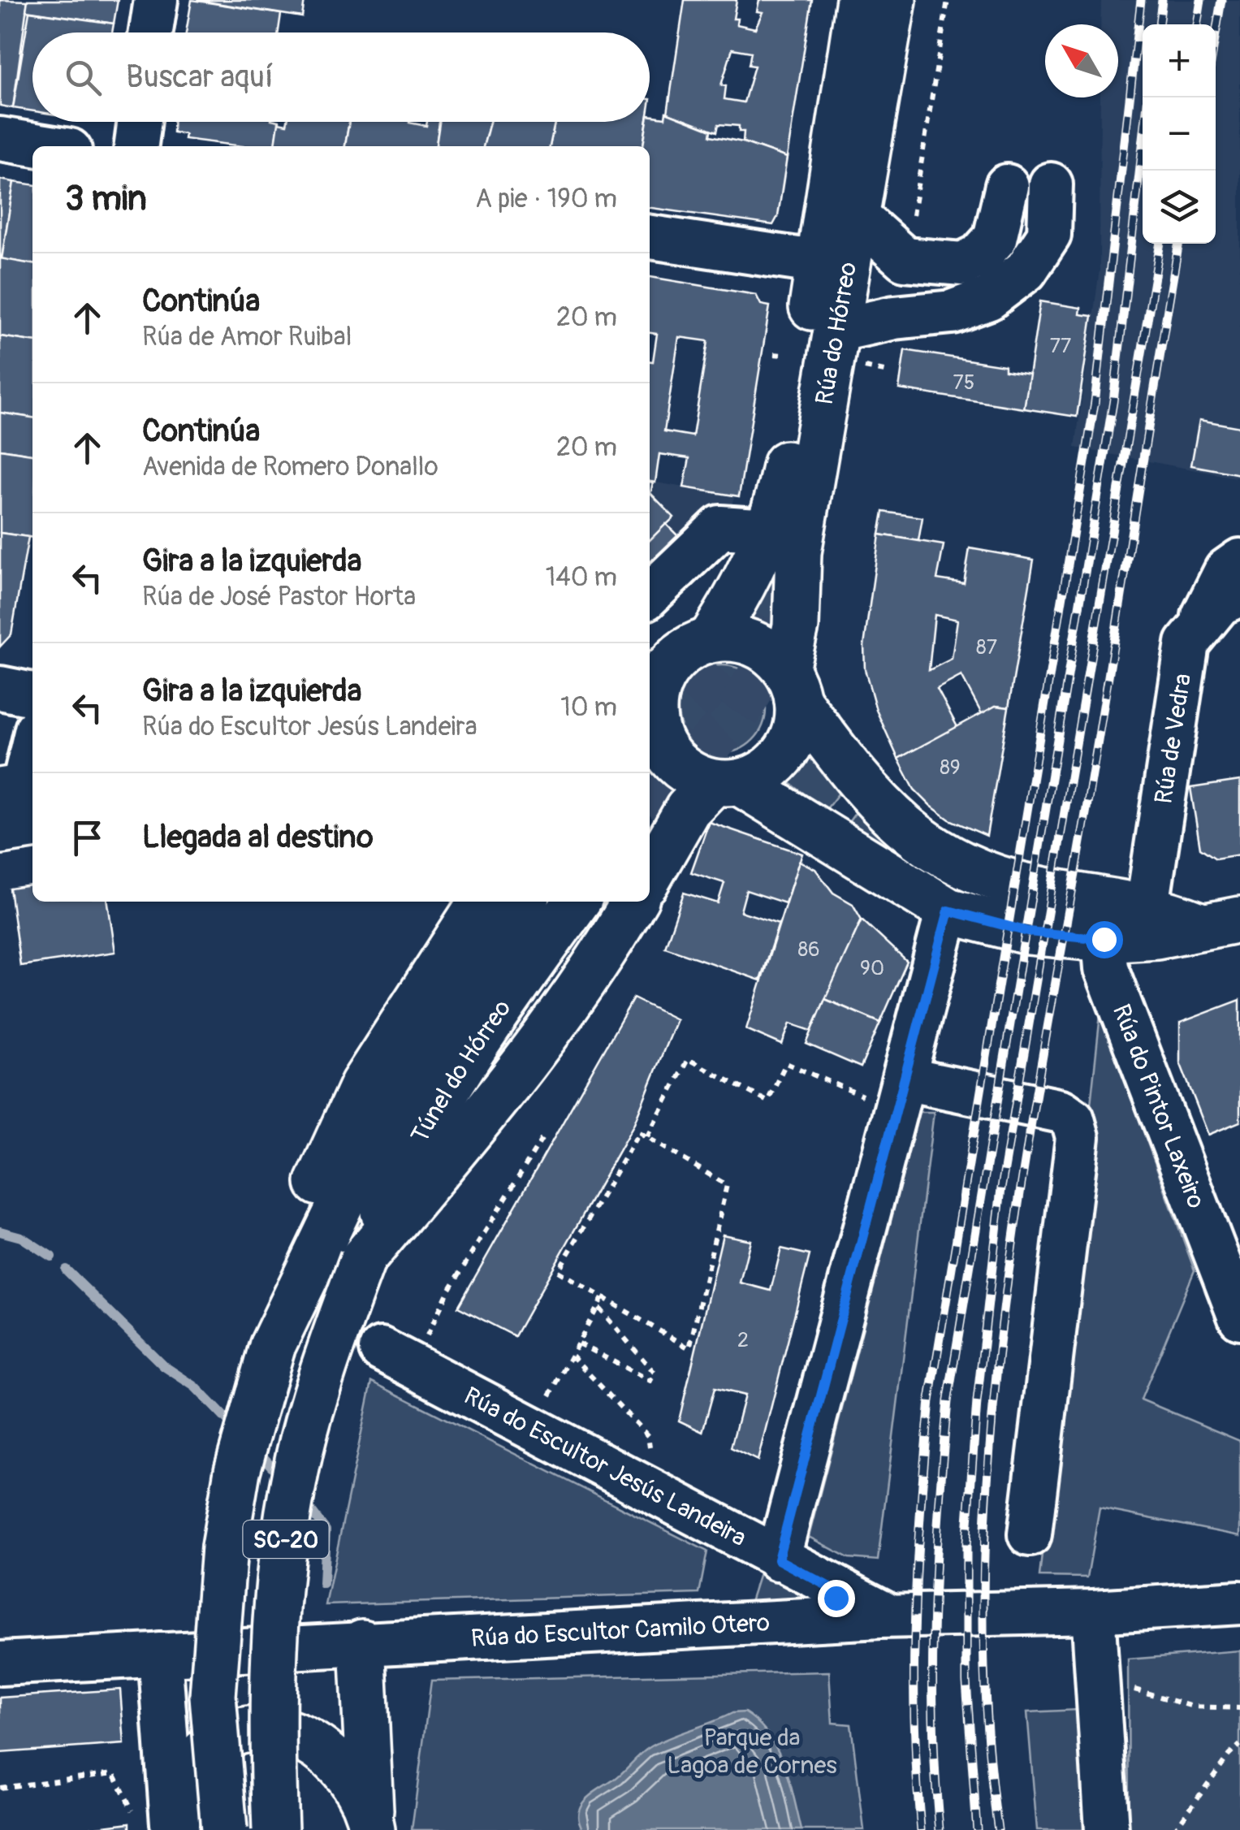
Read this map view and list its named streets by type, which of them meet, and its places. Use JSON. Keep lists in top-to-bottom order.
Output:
{
  "streets": {
    "main road": ["Rúa do Hórreo", "Túnel do Hórreo", "SC-20"],
    "street": [
      "Rúa de Vedra",
      "Rúa do Pintor Laxeiro",
      "Rúa do Escultor Jesús Landeira",
      "Rúa do Escultor Camilo Otero"
    ]
  },
  "crossings": [
    ["Túnel do Hórreo", "SC-20"],
    ["Rúa do Escultor Jesús Landeira", "Rúa do Escultor Camilo Otero"]
  ],
  "parks": ["Parque da Lagoa de Cornes"],
  "house_numbers": [
    "77",
    "75",
    "87",
    "89",
    "86",
    "90",
    "2"
  ],
  "north": "top left",
  "page": {
    "map_buttons": ["+", "−"],
    "search": "Buscar aquí",
    "heading": ["3 min", "A pie · 190 m"],
    "list": [
      ["Continúa", "Rúa de Amor Ruibal", "20 m"],
      ["Continúa", "Avenida de Romero Donallo", "20 m"],
      ["Gira a la izquierda", "Rúa de José Pastor Horta", "140 m"],
      ["Gira a la izquierda", "Rúa do Escultor Jesús Landeira", "10 m"],
      "Llegada al destino"
    ]
  }
}
